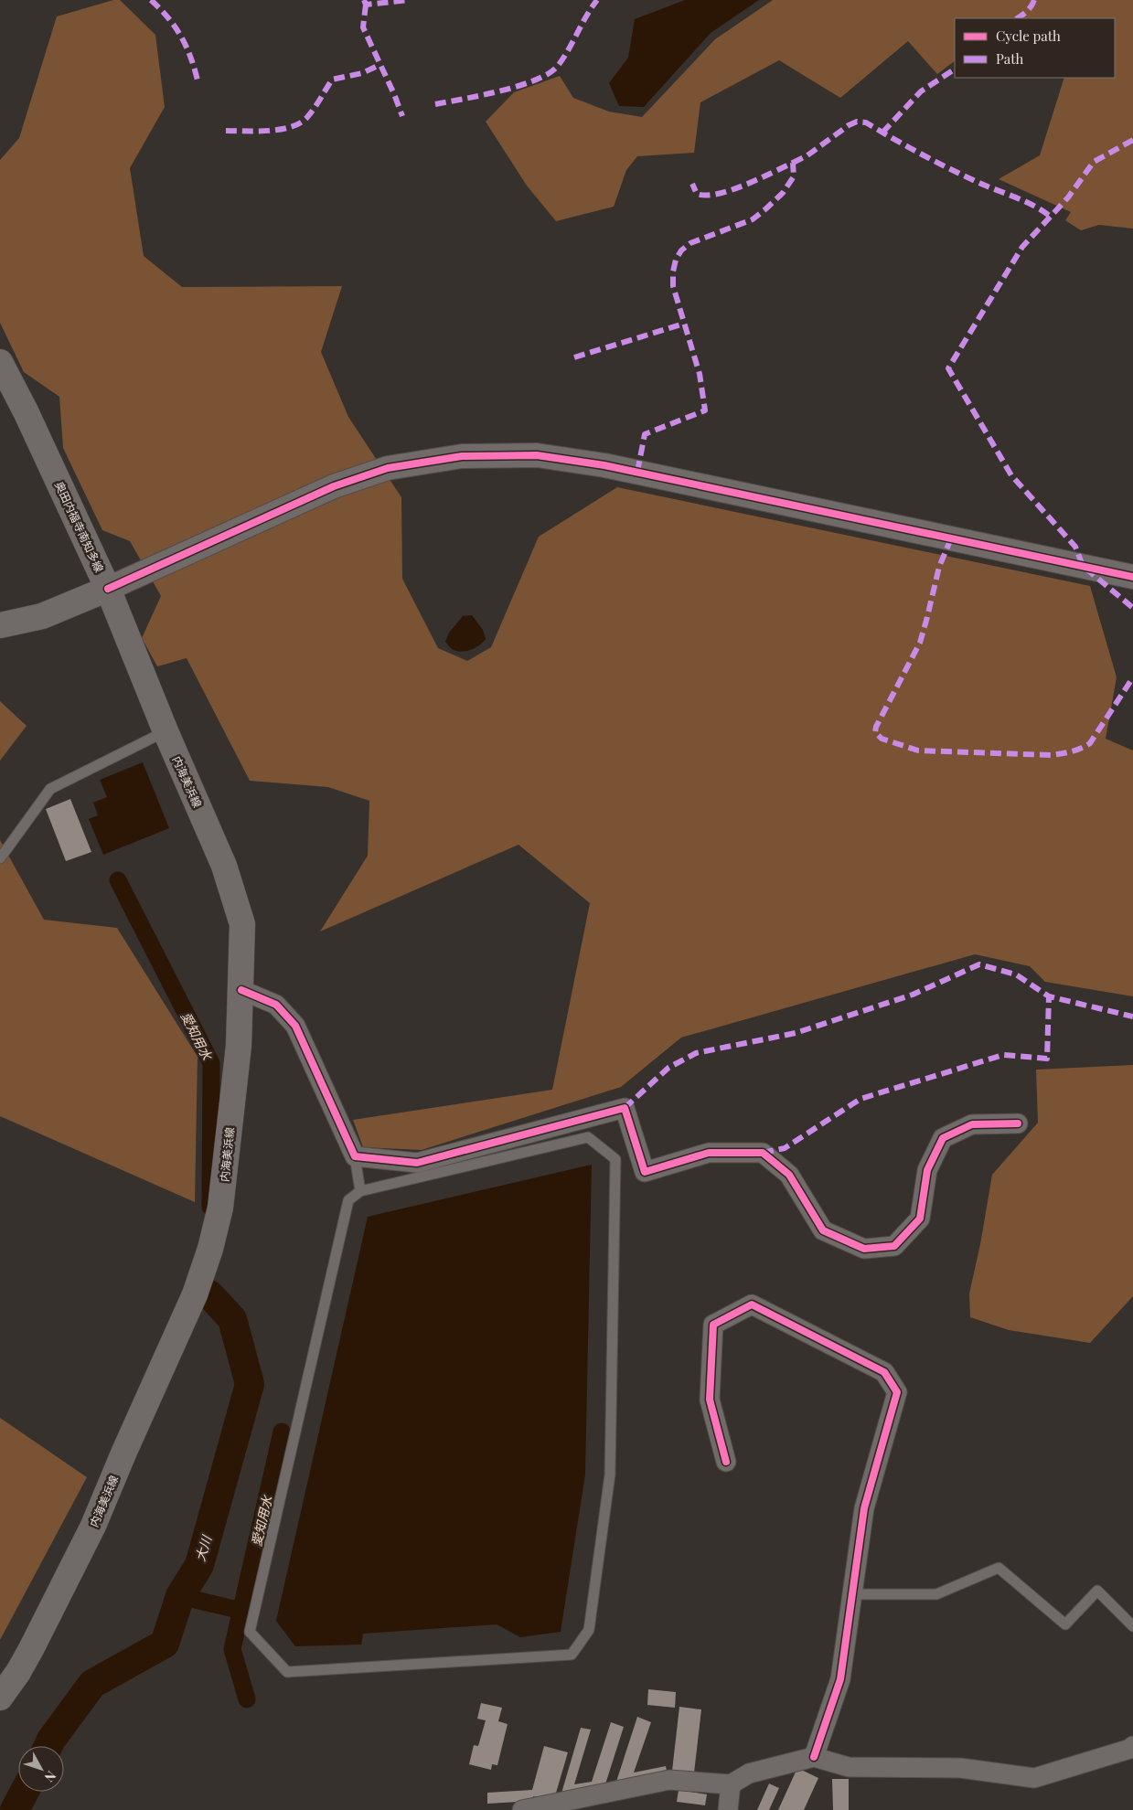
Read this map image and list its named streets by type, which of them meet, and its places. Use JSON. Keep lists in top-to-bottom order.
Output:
{
  "streets": {
    "main road": ["奥田内福寺南知多線", "内海美浜線"]
  },
  "crossings": [
    ["奥田内福寺南知多線", "内海美浜線"]
  ],
  "water": ["愛知用水", "大川"],
  "legend": ["Cycle path", "Path"],
  "north": "bottom right"
}
